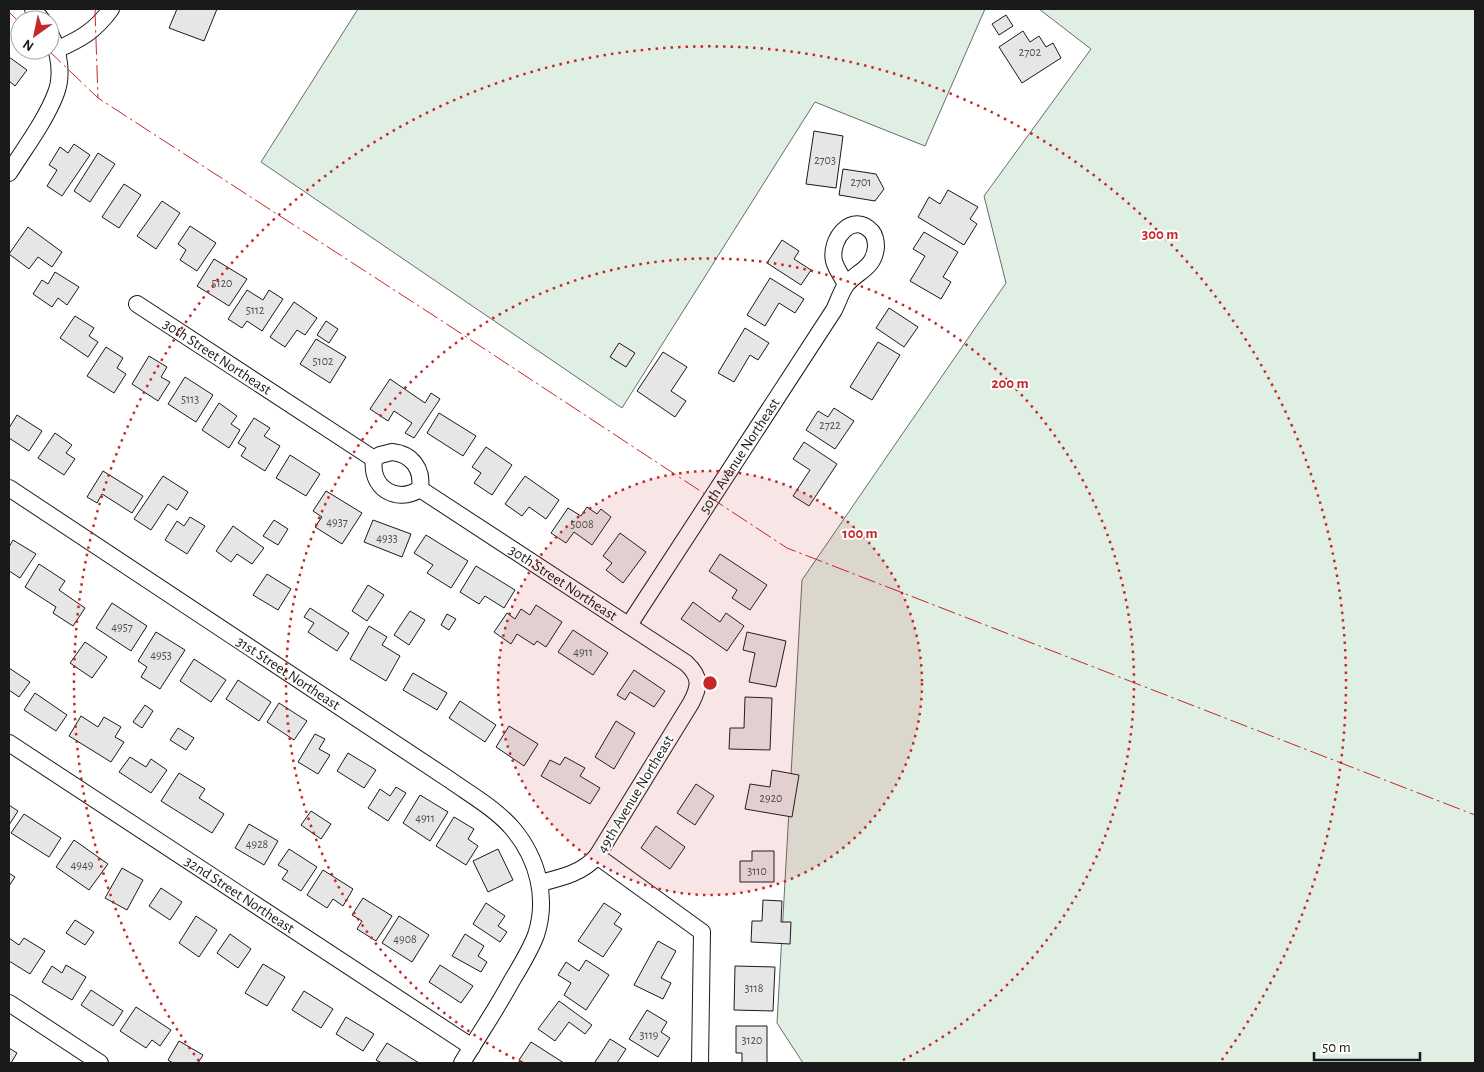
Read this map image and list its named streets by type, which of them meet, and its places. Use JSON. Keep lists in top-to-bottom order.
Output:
{
  "streets": {
    "street": [
      "30th Street Northeast",
      "50th Avenue Northeast",
      "31st Street Northeast",
      "49th Avenue Northeast",
      "32nd Street Northeast"
    ]
  },
  "crossings": [
    ["30th Street Northeast", "50th Avenue Northeast"],
    ["30th Street Northeast", "49th Avenue Northeast"],
    ["31st Street Northeast", "49th Avenue Northeast"]
  ],
  "house_numbers": [
    "2702",
    "2703",
    "2701",
    "5120",
    "5112",
    "5102",
    "5113",
    "2722",
    "4937",
    "5008",
    "4933",
    "4957",
    "4911",
    "4953",
    "2920",
    "4911",
    "4928",
    "4949",
    "3110",
    "4908",
    "3118",
    "3119",
    "3120"
  ],
  "scale_bar": "50 m",
  "north": "bottom left",
  "rings": ["300 m", "200 m", "100 m"]
}
